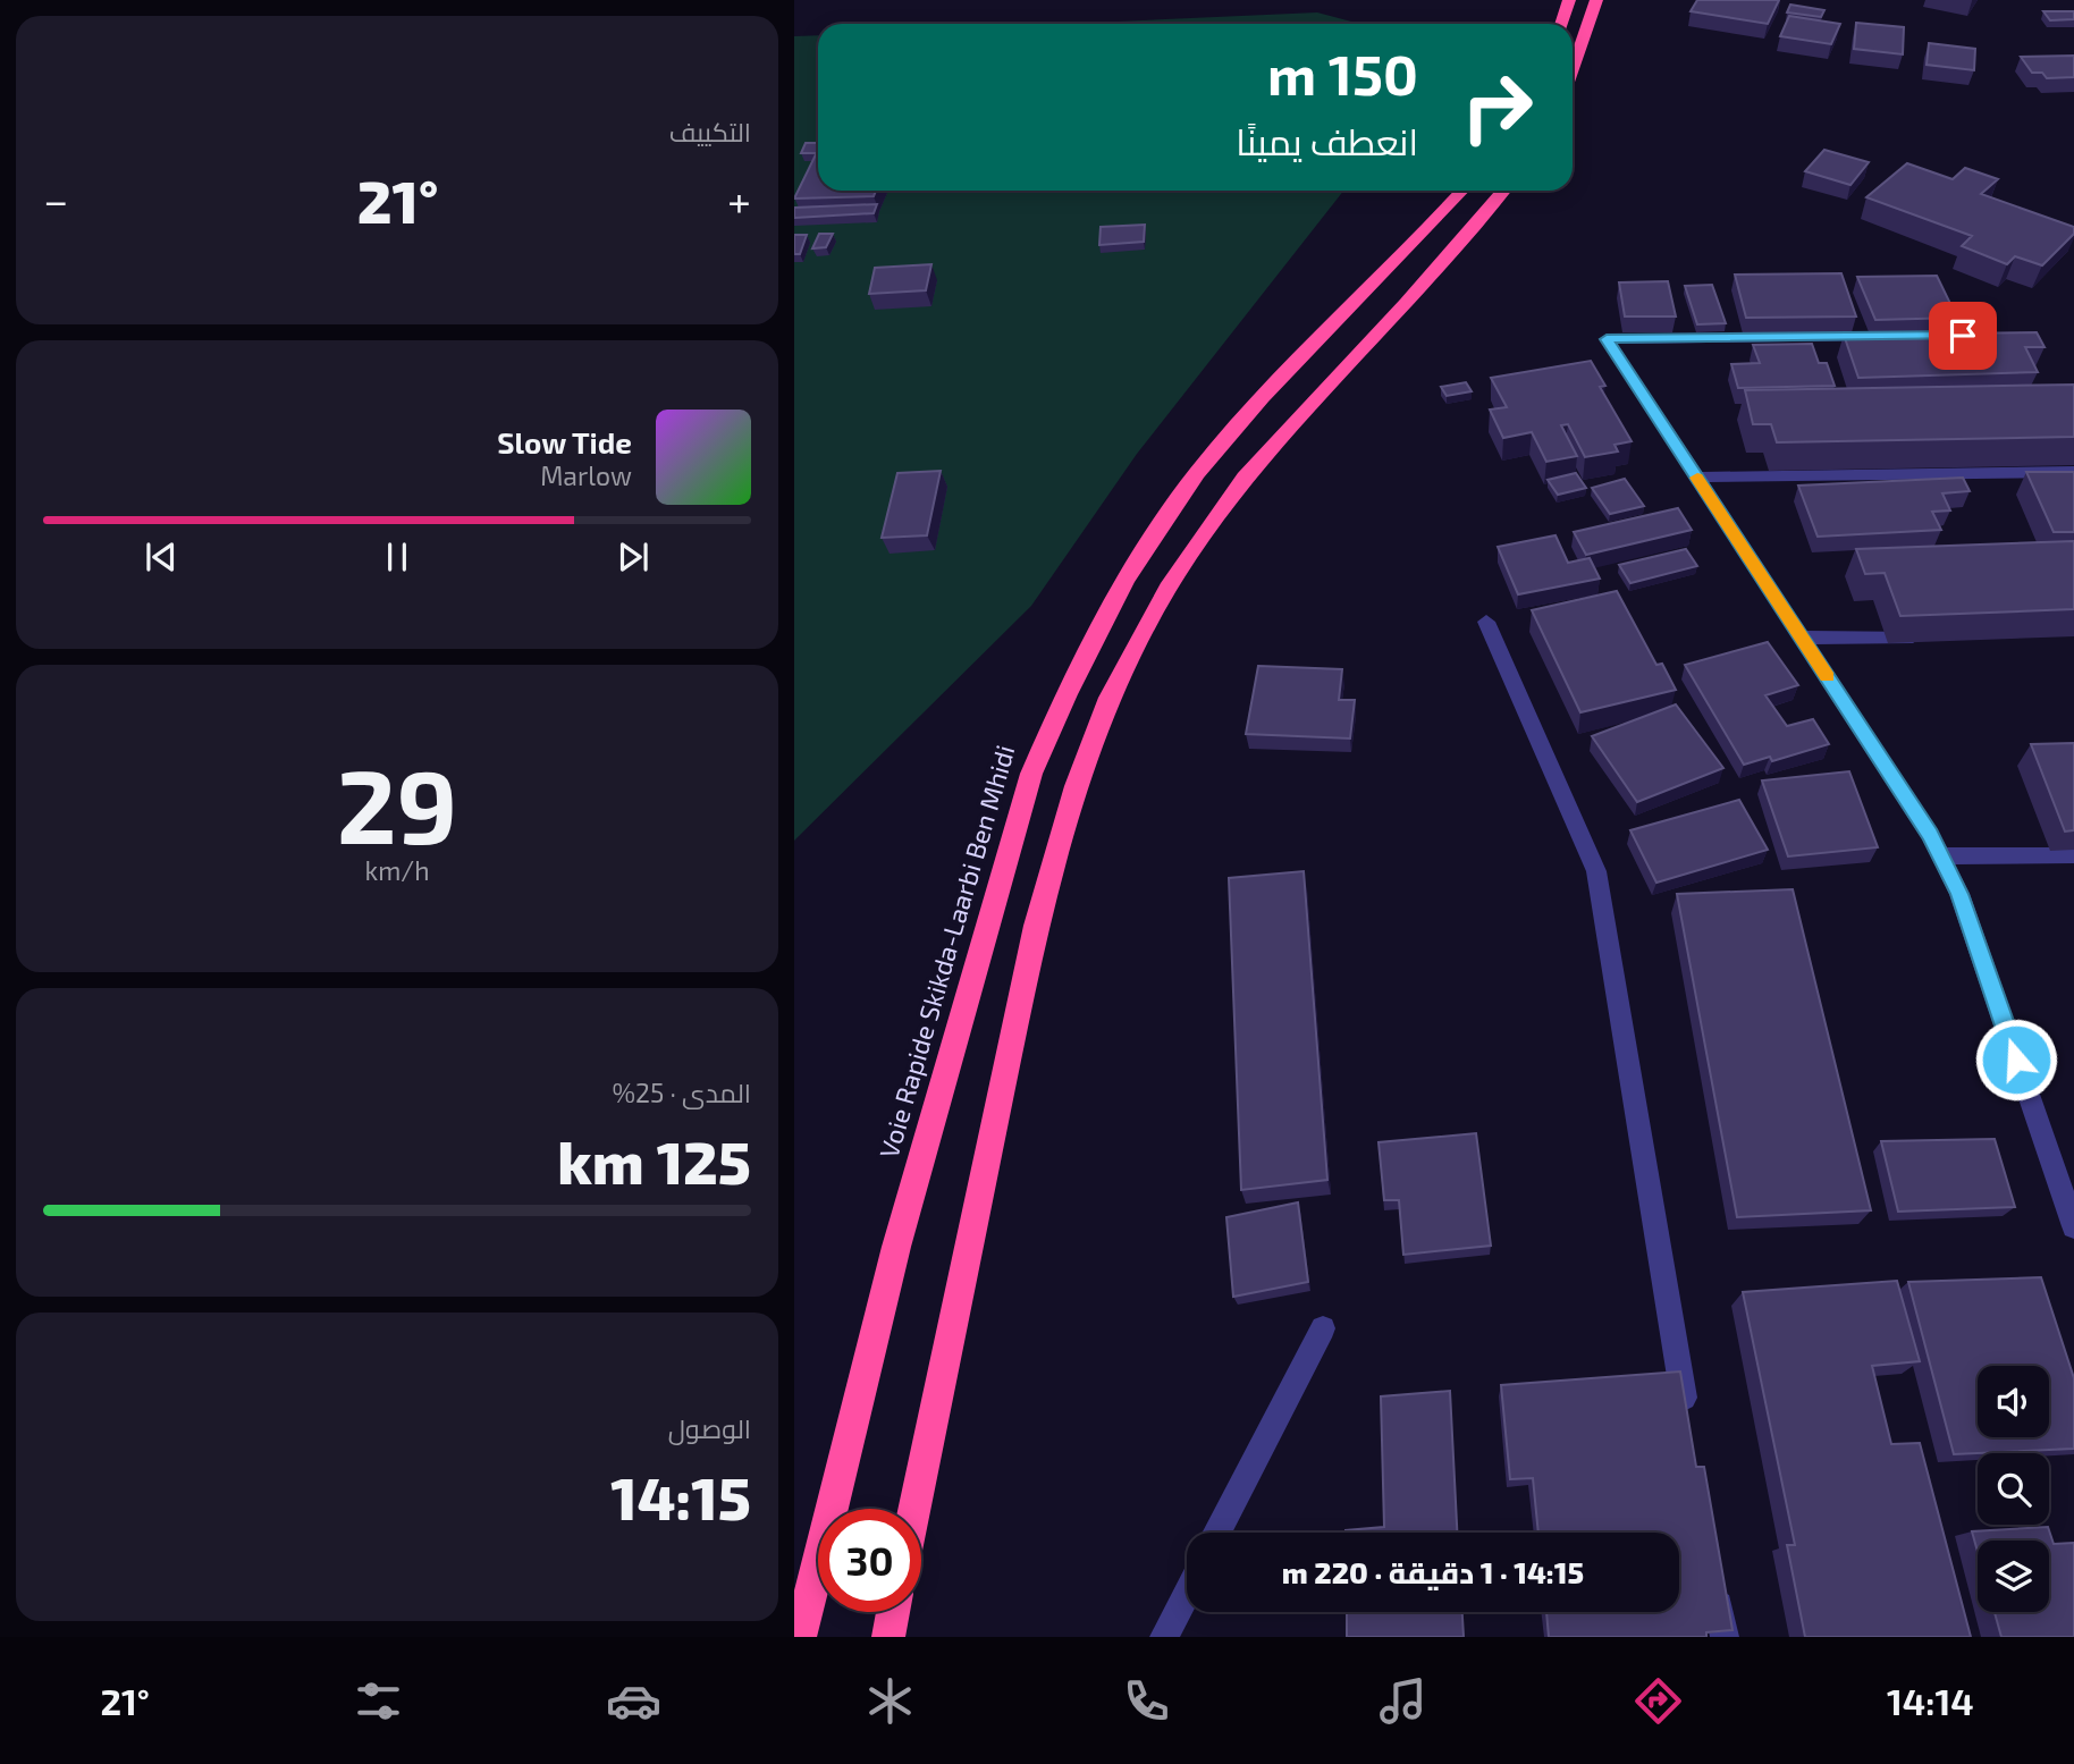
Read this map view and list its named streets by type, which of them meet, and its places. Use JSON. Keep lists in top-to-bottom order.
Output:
{
  "streets": {
    "highway": ["Voie Rapide Skikda-Laarbi Ben Mhidi"]
  },
  "page": {
    "tile": [
      "التكييف",
      ["29", "km/h"],
      ["المدى · 25%", "125 km"],
      ["الوصول", "14:15"]
    ],
    "turn": ["150 m", "انعطف يمينًا"],
    "heat": ["−", "21°", "+"],
    "song": ["Slow Tide", "Marlow"],
    "limit": "30",
    "trip": "14:15 · 1 دقيقة · 220 m",
    "tabs": ["14:14", "21°"]
  }
}
